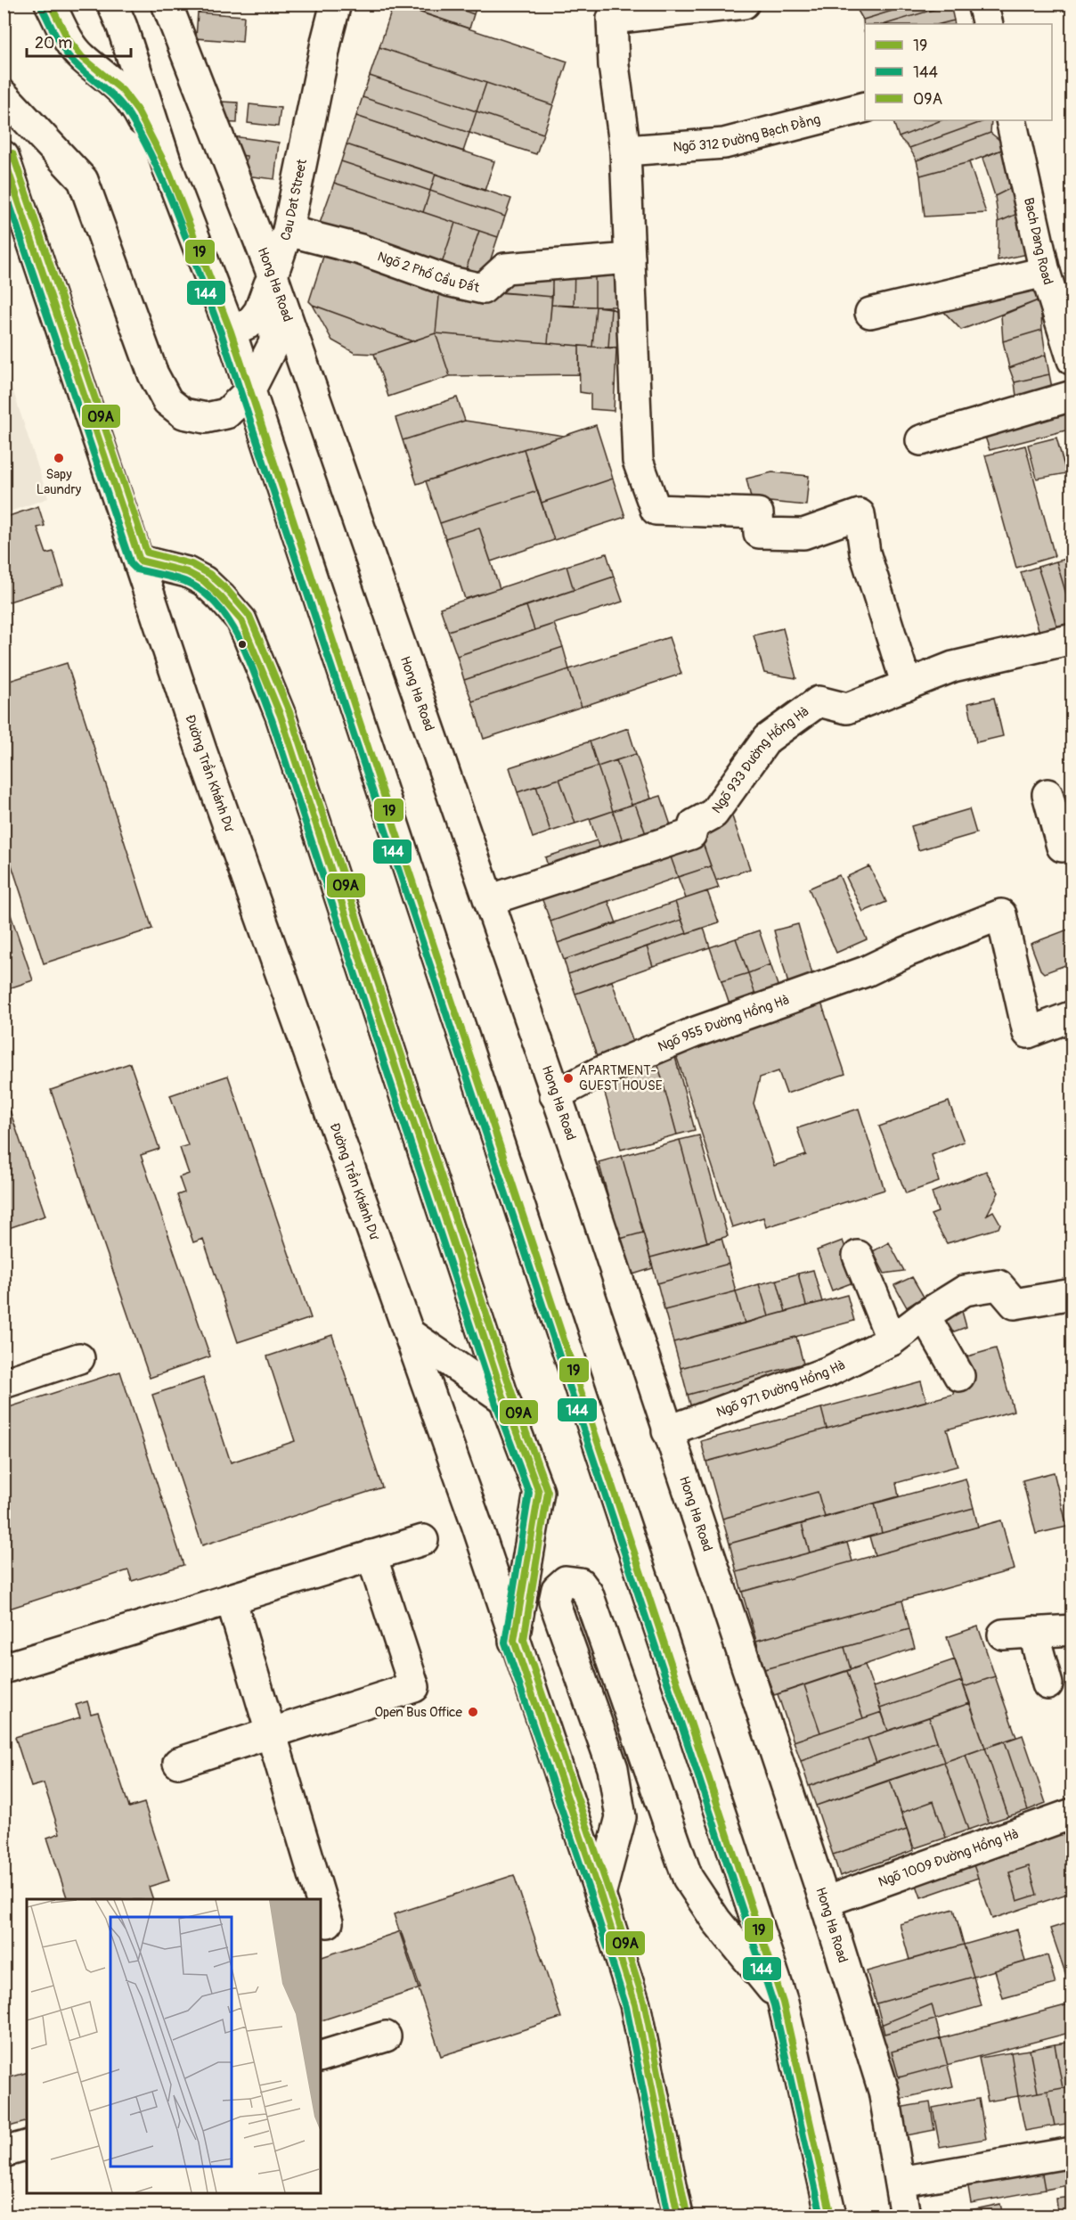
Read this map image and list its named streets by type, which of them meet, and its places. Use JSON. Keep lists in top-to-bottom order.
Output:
{
  "streets": {
    "main road": [
      "Ngõ 312 Đường Bạch Đằng",
      "Cau Dat Street",
      "Bach Dang Road",
      "Ngõ 2 Phố Cầu Đất",
      "Hong Ha Road",
      "Ngõ 933 Đường Hồng Hà",
      "Đường Trần Khánh Dư",
      "Ngõ 955 Đường Hồng Hà",
      "Ngõ 971 Đường Hồng Hà",
      "Ngõ 1009 Đường Hồng Hà"
    ]
  },
  "crossings": [
    ["Cau Dat Street", "Ngõ 2 Phố Cầu Đất"],
    ["Cau Dat Street", "Hong Ha Road"],
    ["Hong Ha Road", "Ngõ 933 Đường Hồng Hà"],
    ["Hong Ha Road", "Ngõ 955 Đường Hồng Hà"],
    ["Hong Ha Road", "Ngõ 971 Đường Hồng Hà"],
    ["Hong Ha Road", "Ngõ 1009 Đường Hồng Hà"]
  ],
  "places": ["Sapy Laundry", "APARTMENT- GUEST HOUSE", "Open Bus Office"],
  "lines": ["transit line 19", "transit line 144", "transit line 09A"],
  "legend": ["19", "144", "09A"],
  "scale_bar": "20 m"
}
